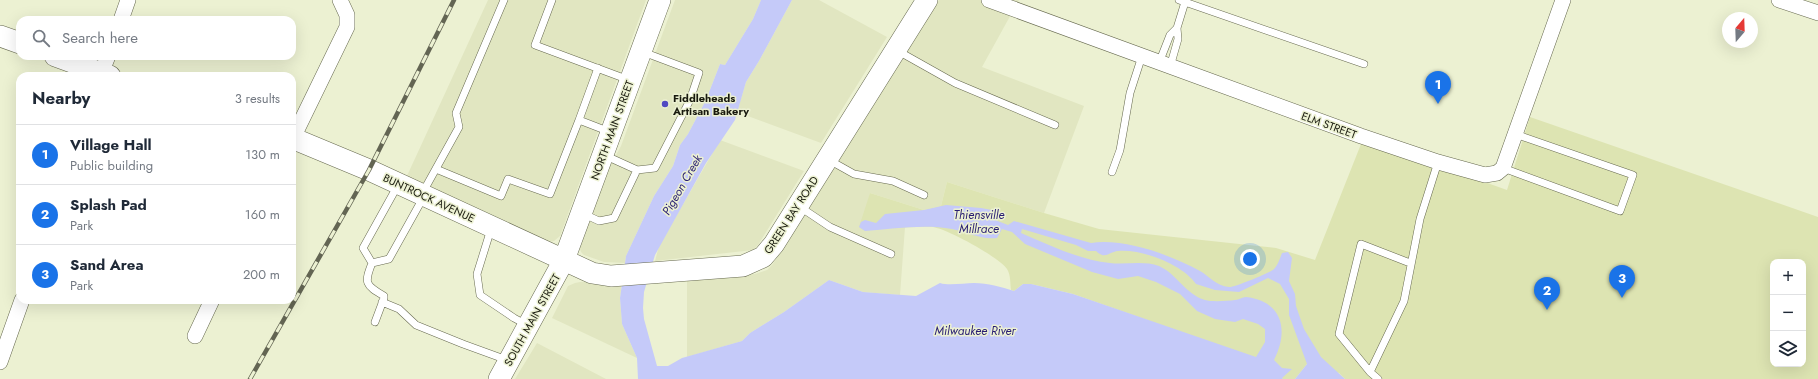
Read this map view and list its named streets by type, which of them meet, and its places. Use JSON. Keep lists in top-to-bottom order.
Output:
{
  "streets": {
    "street": [
      "ELM STREET",
      "NORTH MAIN STREET",
      "BUNTROCK AVENUE",
      "GREEN BAY ROAD",
      "SOUTH MAIN STREET"
    ]
  },
  "crossings": [
    ["NORTH MAIN STREET", "BUNTROCK AVENUE"],
    ["NORTH MAIN STREET", "GREEN BAY ROAD"],
    ["NORTH MAIN STREET", "SOUTH MAIN STREET"],
    ["BUNTROCK AVENUE", "GREEN BAY ROAD"],
    ["BUNTROCK AVENUE", "SOUTH MAIN STREET"],
    ["GREEN BAY ROAD", "SOUTH MAIN STREET"]
  ],
  "water": ["Pigeon Creek", "Thiensville Millrace", "Milwaukee River"],
  "places": ["Fiddleheads Artisan Bakery"],
  "north": "top",
  "page": {
    "search": "Search here",
    "pins": ["1", "3", "2"],
    "heading": ["Nearby", "3 results"],
    "list": [
      {
        "mark": "1",
        "name": "Village Hall",
        "note": "Public building",
        "value": "130 m"
      },
      {
        "mark": "2",
        "name": "Splash Pad",
        "note": "Park",
        "value": "160 m"
      },
      {
        "mark": "3",
        "name": "Sand Area",
        "note": "Park",
        "value": "200 m"
      }
    ],
    "map_buttons": ["+", "−"]
  }
}
